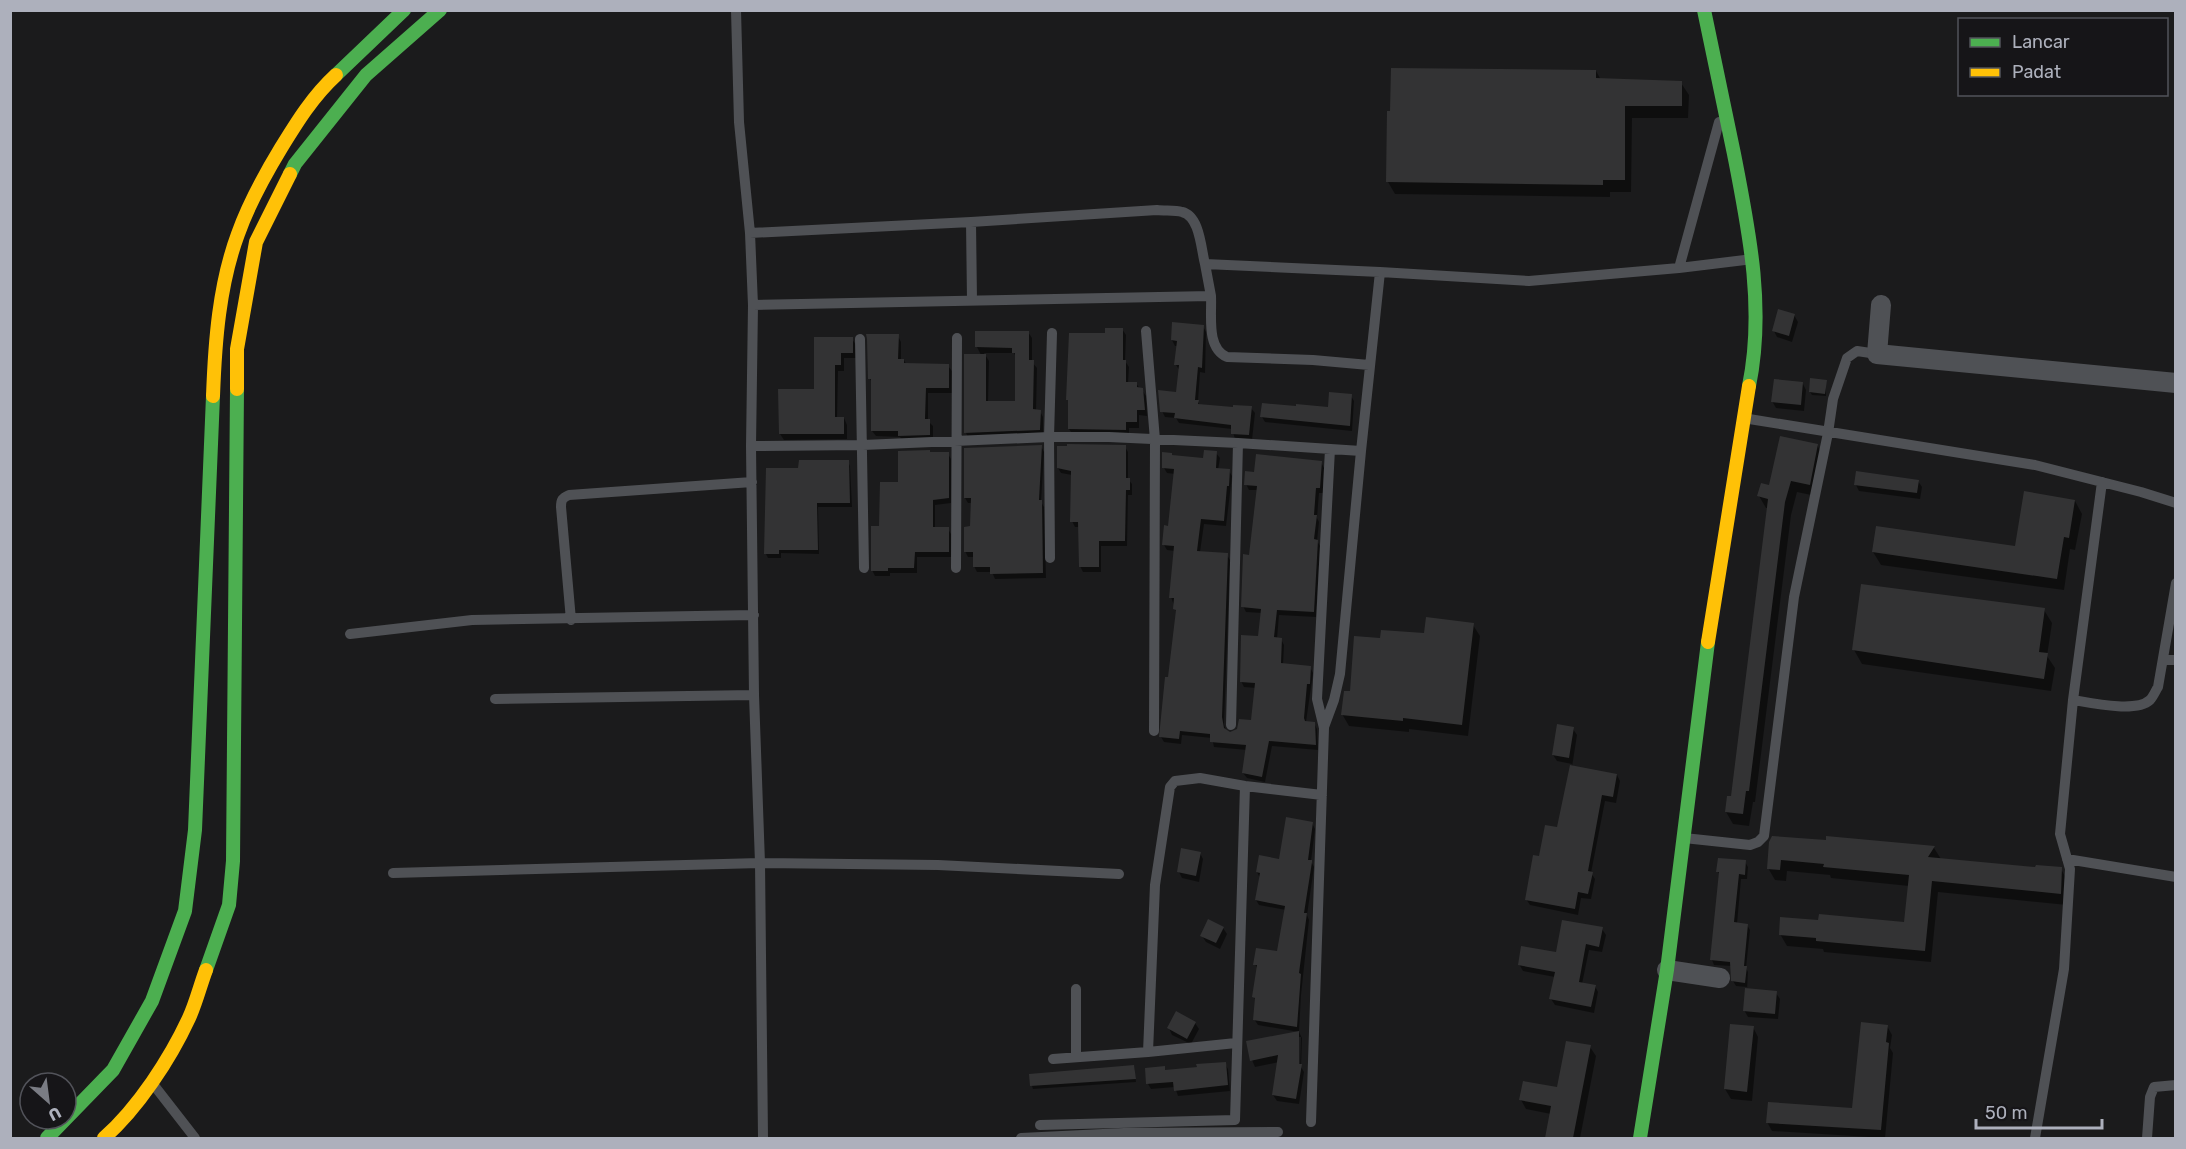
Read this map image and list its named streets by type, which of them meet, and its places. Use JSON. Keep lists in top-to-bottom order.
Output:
{
  "legend": ["Lancar", "Padat"],
  "scale_bar": "50 m",
  "north": "bottom right"
}
